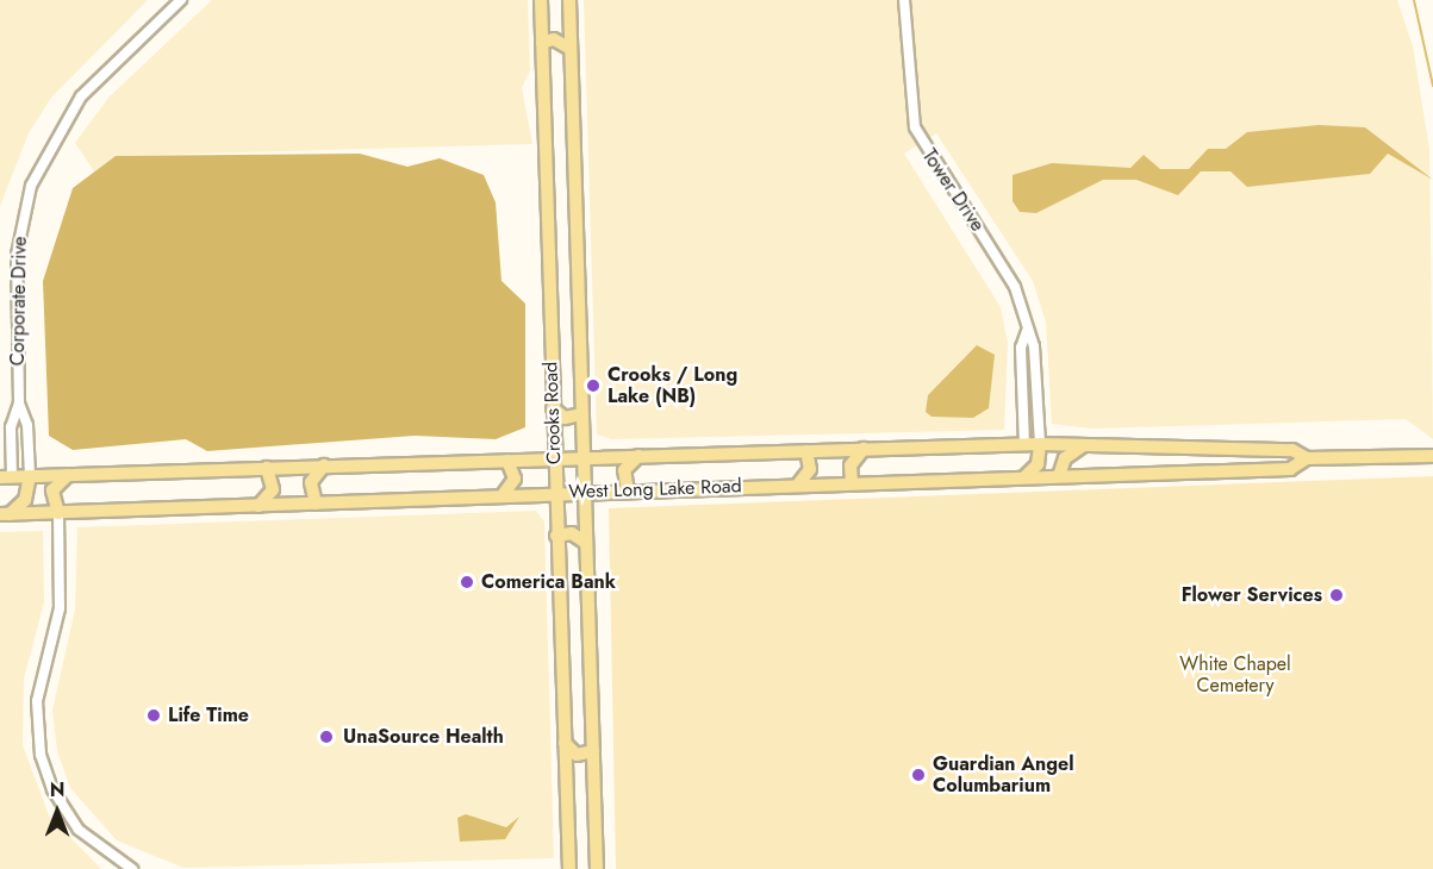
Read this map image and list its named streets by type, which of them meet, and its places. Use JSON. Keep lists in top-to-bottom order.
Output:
{
  "streets": {
    "main road": ["Crooks Road", "West Long Lake Road"],
    "street": ["Tower Drive", "Corporate Drive"]
  },
  "crossings": [
    ["Tower Drive", "West Long Lake Road"],
    ["Corporate Drive", "West Long Lake Road"],
    ["Crooks Road", "West Long Lake Road"]
  ],
  "parks": ["White Chapel Cemetery"],
  "places": [
    "Crooks / Long Lake (NB)",
    "Comerica Bank",
    "Flower Services",
    "Life Time",
    "UnaSource Health",
    "Guardian Angel Columbarium"
  ],
  "north": "top"
}
